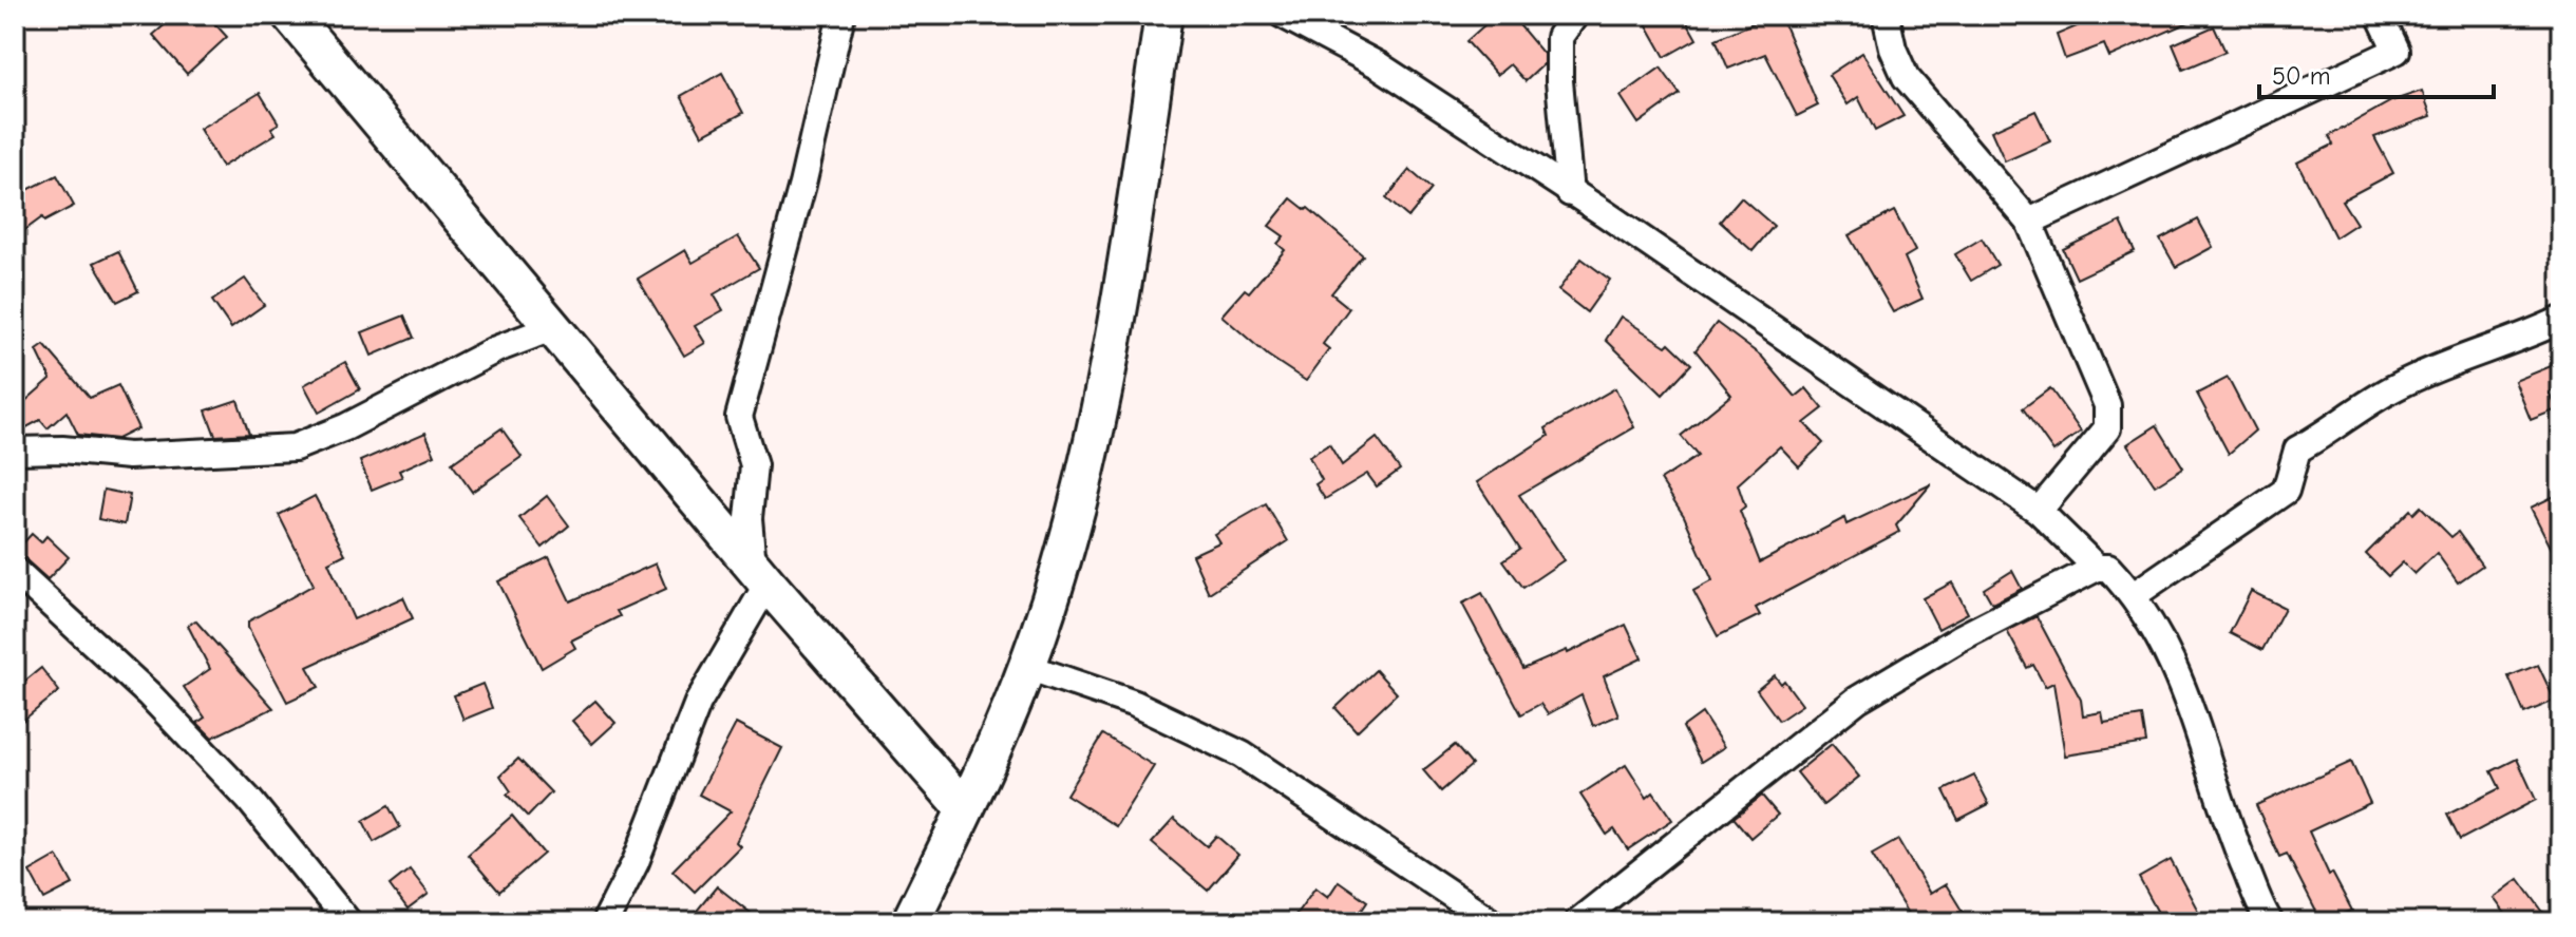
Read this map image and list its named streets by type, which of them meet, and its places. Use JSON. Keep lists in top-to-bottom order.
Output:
{
  "scale_bar": "50 m"
}
